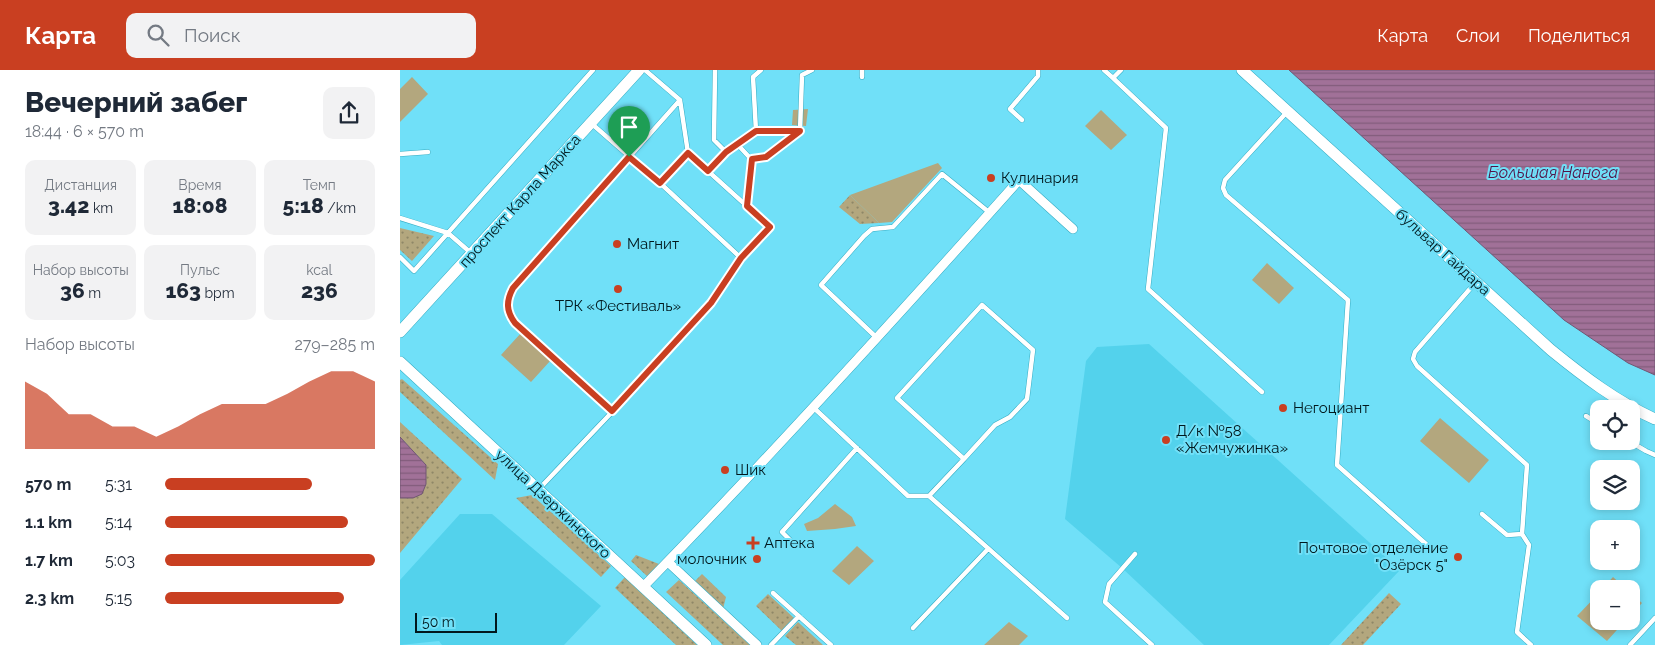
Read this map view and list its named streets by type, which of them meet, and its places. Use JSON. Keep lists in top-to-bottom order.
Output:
{
  "streets": {
    "street": ["проспект Карла Маркса", "бульвар Гайдара", "улица Дзержинского"]
  },
  "water": ["Большая Нанога"],
  "places": {
    "other": [
      "Кулинария",
      "Магнит",
      "ТРК «Фестиваль»",
      "Негоциант",
      "Д/к №58 «Жемчужинка»",
      "Шик",
      "Почтовое отделение \"Озёрск 5\"",
      "молочник"
    ],
    "health": ["Аптека"]
  },
  "scale_bar": "50 m",
  "page": {
    "header": "Карта",
    "search": "Поиск",
    "nav": ["Карта", "Слои", "Поделиться"],
    "heading": ["Вечерний забег", "18:44 · 6 × 570 m"],
    "stats": [
      ["Дистанция", "3.42 km"],
      ["Время", "18:08"],
      ["Темп", "5:18 /km"],
      ["Набор высоты", "36 m"],
      ["Пульс", "163 bpm"],
      ["kcal", "236"]
    ],
    "chart": ["Набор высоты", "279–285 m"],
    "map_buttons": ["+", "−"],
    "list": [
      {
        "name": "570 m",
        "note": "5:31"
      },
      {
        "name": "1.1 km",
        "note": "5:14"
      },
      {
        "name": "1.7 km",
        "note": "5:03"
      },
      {
        "name": "2.3 km",
        "note": "5:15"
      }
    ],
    "scale": "50 m"
  }
}
